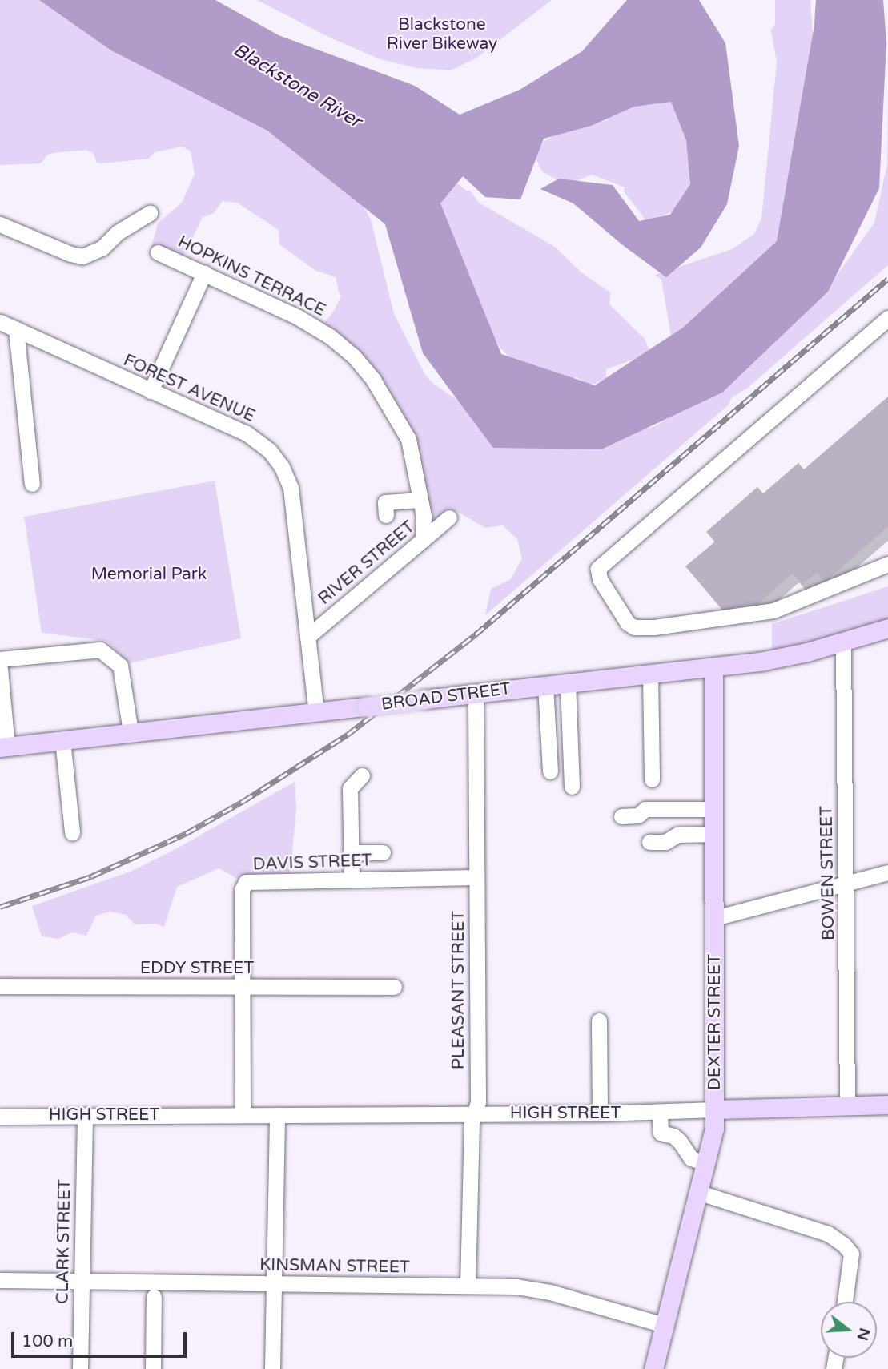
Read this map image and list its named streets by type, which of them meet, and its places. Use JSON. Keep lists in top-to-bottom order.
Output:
{
  "streets": {
    "main road": ["BROAD STREET", "DEXTER STREET", "HIGH STREET"],
    "street": [
      "HOPKINS TERRACE",
      "FOREST AVENUE",
      "RIVER STREET",
      "DAVIS STREET",
      "BOWEN STREET",
      "EDDY STREET",
      "PLEASANT STREET",
      "CLARK STREET",
      "KINSMAN STREET"
    ]
  },
  "crossings": [
    ["HOPKINS TERRACE", "RIVER STREET"],
    ["FOREST AVENUE", "RIVER STREET"],
    ["FOREST AVENUE", "BROAD STREET"],
    ["BROAD STREET", "BOWEN STREET"],
    ["BROAD STREET", "PLEASANT STREET"],
    ["BROAD STREET", "DEXTER STREET"],
    ["DAVIS STREET", "EDDY STREET"],
    ["DAVIS STREET", "PLEASANT STREET"],
    ["DAVIS STREET", "HIGH STREET"],
    ["BOWEN STREET", "HIGH STREET"],
    ["PLEASANT STREET", "HIGH STREET"],
    ["PLEASANT STREET", "KINSMAN STREET"],
    ["DEXTER STREET", "HIGH STREET"],
    ["DEXTER STREET", "KINSMAN STREET"],
    ["HIGH STREET", "CLARK STREET"],
    ["CLARK STREET", "KINSMAN STREET"]
  ],
  "water": ["Blackstone River"],
  "parks": ["Blackstone River Bikeway", "Memorial Park"],
  "scale_bar": "100 m",
  "north": "right"
}
